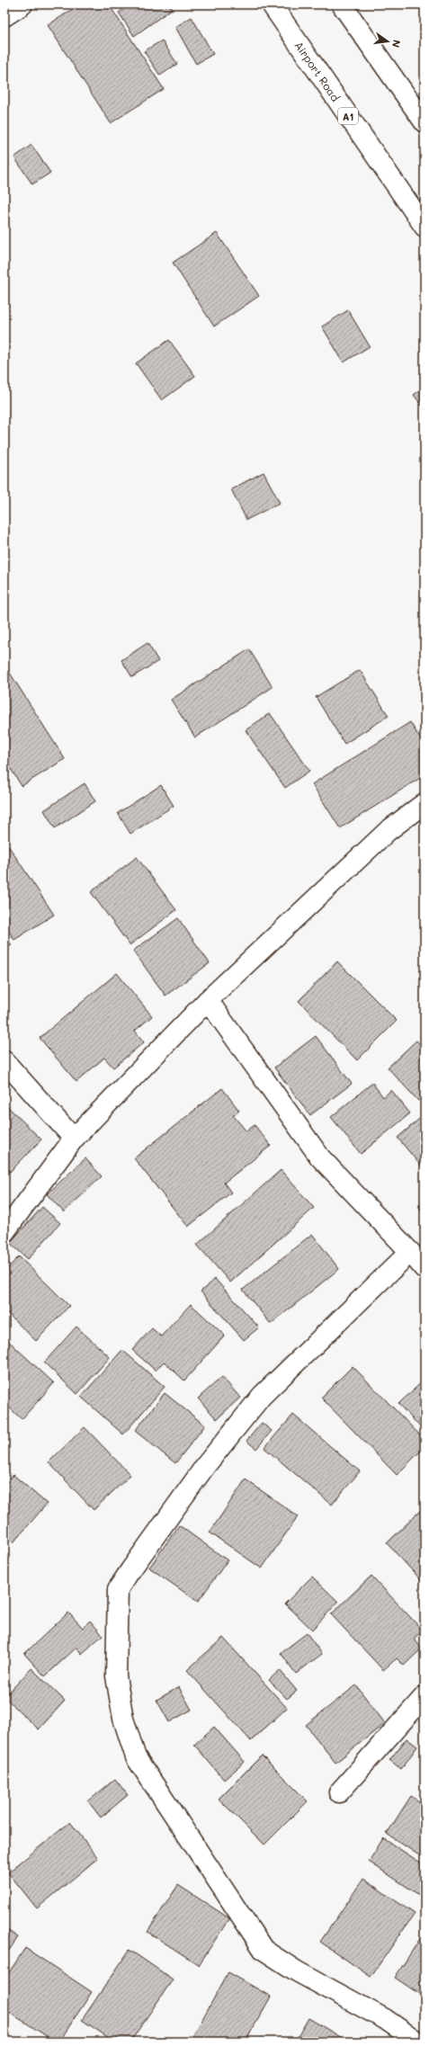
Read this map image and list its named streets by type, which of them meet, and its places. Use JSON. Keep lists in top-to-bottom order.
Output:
{
  "streets": {
    "main road": ["Airport Road", "A1"]
  },
  "north": "right"
}
